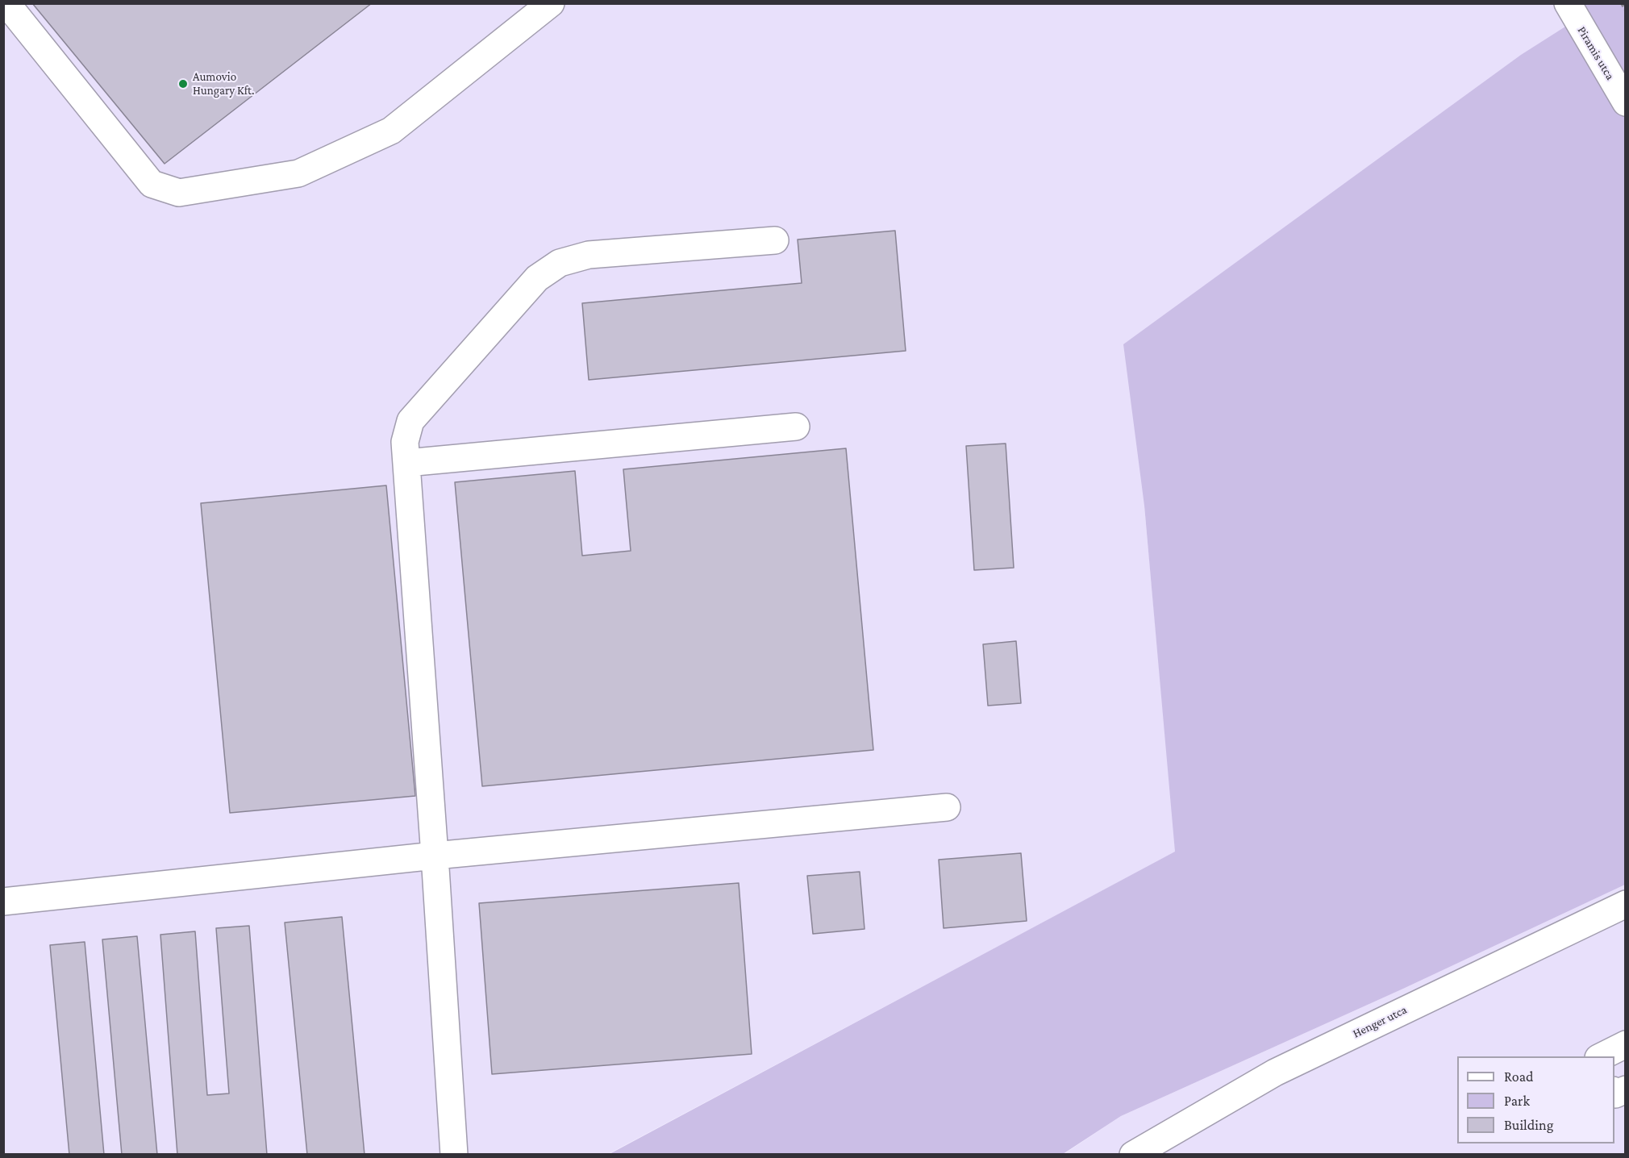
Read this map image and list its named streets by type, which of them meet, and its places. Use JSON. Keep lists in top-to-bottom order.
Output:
{
  "streets": {
    "street": ["Piramis utca", "Henger utca"]
  },
  "places": ["Aumovio Hungary Kft."],
  "legend": ["Road", "Park", "Building"]
}
